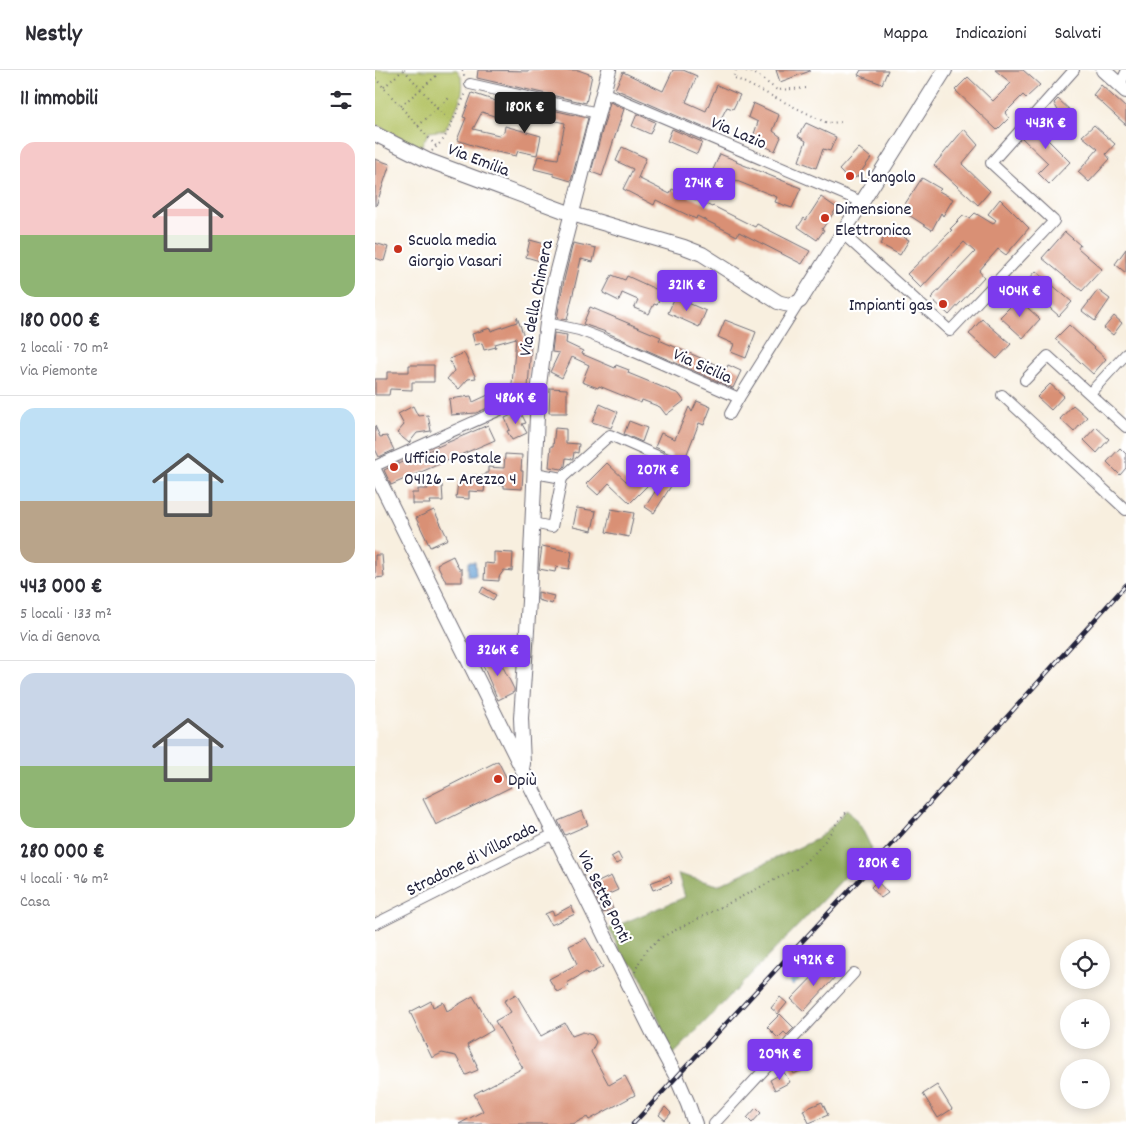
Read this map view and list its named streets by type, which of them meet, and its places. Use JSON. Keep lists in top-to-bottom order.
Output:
{
  "streets": {
    "main road": ["Via Emilia", "Via della Chimera", "Via Sette Ponti"],
    "street": ["Via Lazio", "Via Sicilia", "Stradone di Villarada"]
  },
  "crossings": [
    ["Via Lazio", "Via della Chimera"],
    ["Via Emilia", "Via della Chimera"],
    ["Via Emilia", "Via Sicilia"],
    ["Via della Chimera", "Via Sicilia"],
    ["Via della Chimera", "Via Sette Ponti"],
    ["Stradone di Villarada", "Via Sette Ponti"]
  ],
  "places": [
    "L'angolo",
    "Dimensione Elettronica",
    "Scuola media Giorgio Vasari",
    "Impianti gas",
    "Ufficio Postale 04126 – Arezzo 4",
    "Dpiù"
  ],
  "page": {
    "header": "Nestly",
    "nav": ["Mappa", "Indicazioni", "Salvati"],
    "heading": "11 immobili",
    "price": [
      "180K €",
      "443K €",
      "274K €",
      "321K €",
      "404K €",
      "486K €",
      "207K €",
      "326K €",
      "280K €",
      "492K €",
      "209K €"
    ],
    "list": [
      {
        "name": "180 000 €",
        "note": "2 locali · 70 m² · Via Piemonte"
      },
      {
        "name": "443 000 €",
        "note": "5 locali · 133 m² · Via di Genova"
      },
      {
        "name": "280 000 €",
        "note": "4 locali · 96 m² · Casa"
      }
    ],
    "map_buttons": ["+", "−"]
  }
}
